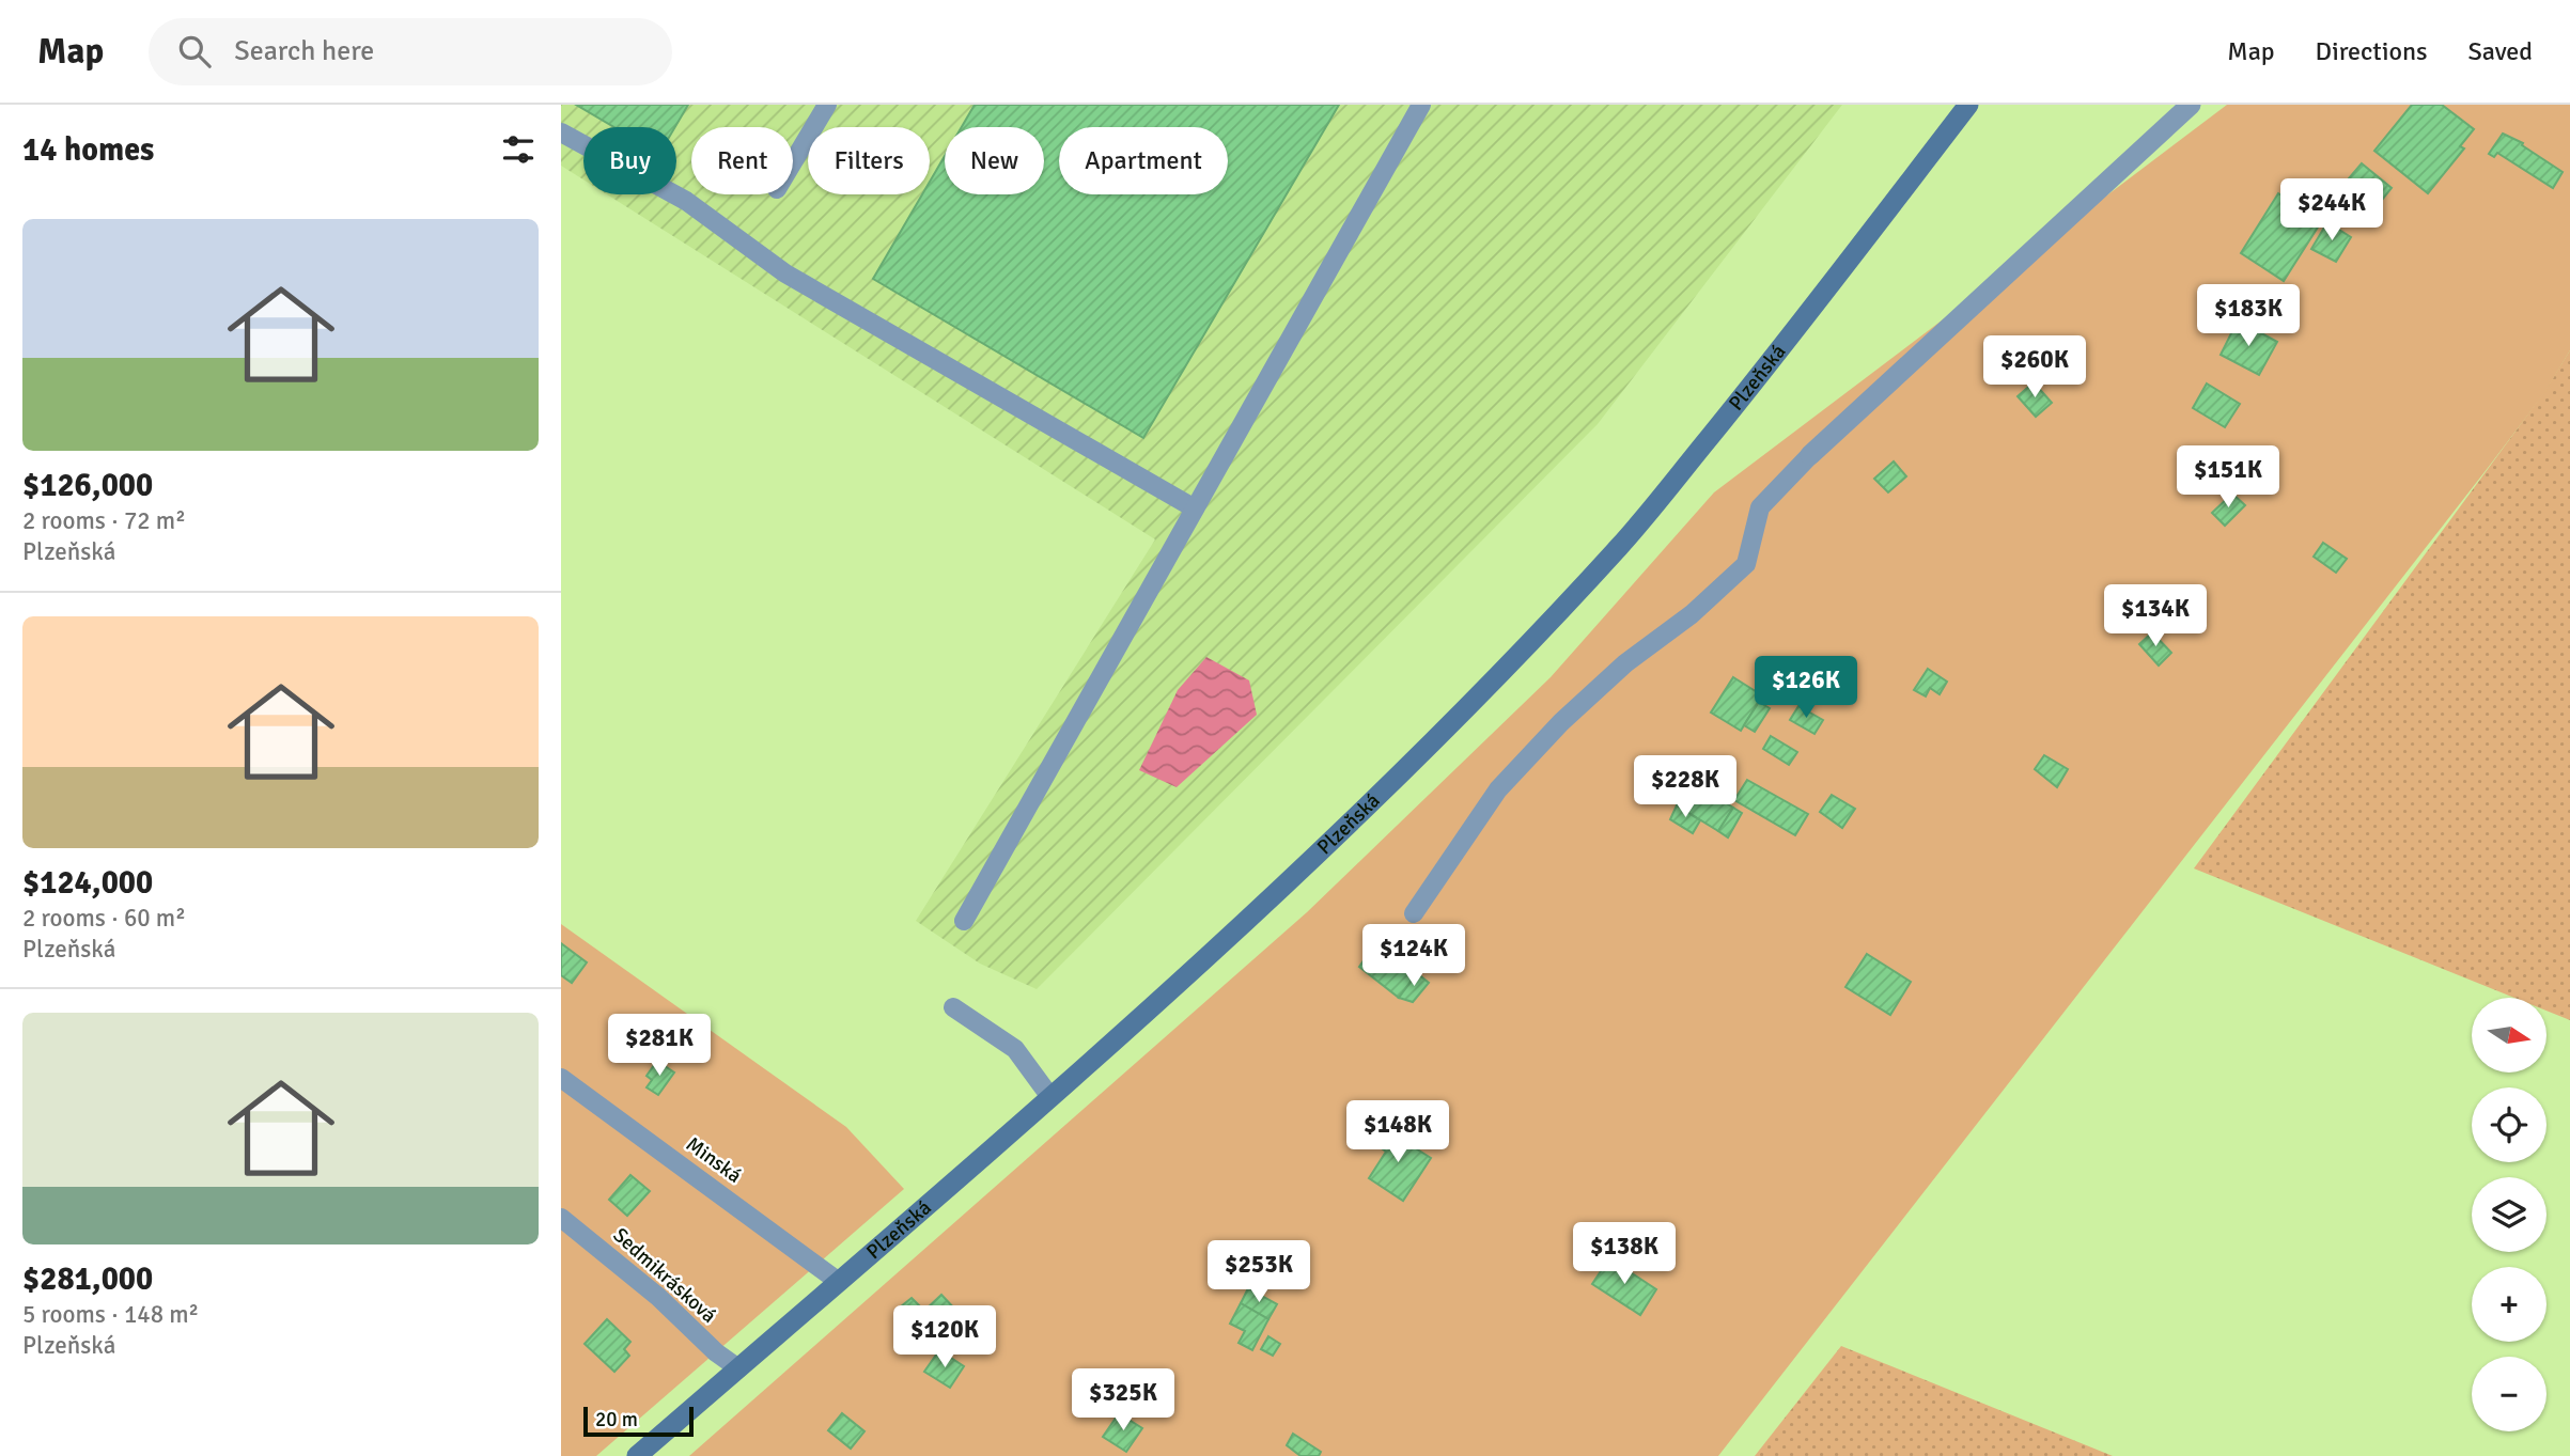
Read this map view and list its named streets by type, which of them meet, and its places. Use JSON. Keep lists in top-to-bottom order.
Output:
{
  "streets": {
    "main road": ["Plzeňská"],
    "lane": ["Minská", "Sedmikrásková"]
  },
  "crossings": [
    ["Plzeňská", "Minská"],
    ["Plzeňská", "Sedmikrásková"]
  ],
  "scale_bar": "20 m",
  "north": "right",
  "page": {
    "header": "Map",
    "search": "Search here",
    "nav": ["Map", "Directions", "Saved"],
    "heading": "14 homes",
    "chip": [
      "Buy",
      "Rent",
      "Filters",
      "New",
      "Apartment"
    ],
    "price": [
      "$244K",
      "$183K",
      "$260K",
      "$151K",
      "$134K",
      "$126K",
      "$228K",
      "$124K",
      "$281K",
      "$148K",
      "$138K",
      "$253K",
      "$120K",
      "$325K"
    ],
    "list": [
      {
        "name": "$126,000",
        "note": "2 rooms · 72 m² · Plzeňská"
      },
      {
        "name": "$124,000",
        "note": "2 rooms · 60 m² · Plzeňská"
      },
      {
        "name": "$281,000",
        "note": "5 rooms · 148 m² · Plzeňská"
      }
    ],
    "map_buttons": ["+", "−"],
    "scale": "20 m"
  }
}
